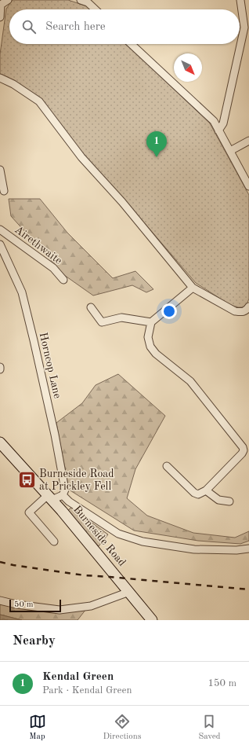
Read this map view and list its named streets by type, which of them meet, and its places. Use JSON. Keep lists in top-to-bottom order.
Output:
{
  "streets": {
    "street": ["Airethwaite", "Horncop Lane", "Burneside Road"]
  },
  "places": {
    "bus stop": ["Burneside Road at Prickley Fell"]
  },
  "scale_bar": "50 m",
  "north": "bottom right",
  "page": {
    "search": "Search here",
    "pins": "1",
    "scale": "50 m",
    "heading": "Nearby",
    "list": [
      {
        "mark": "1",
        "name": "Kendal Green",
        "note": "Park · Kendal Green",
        "value": "150 m"
      }
    ],
    "nav": ["Map", "Directions", "Saved"]
  }
}
